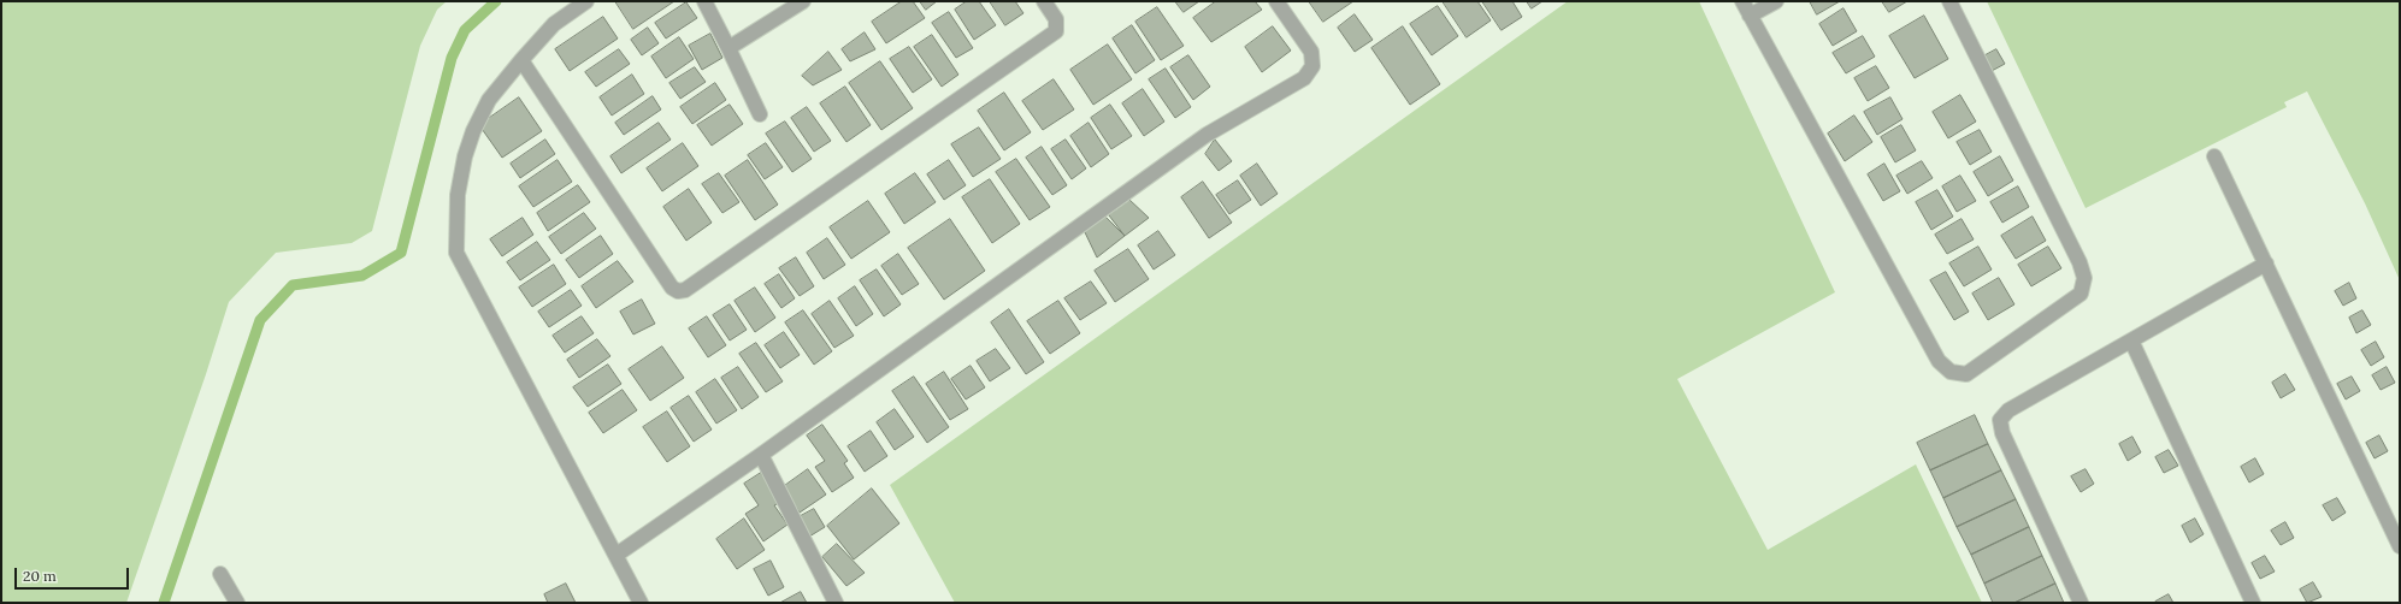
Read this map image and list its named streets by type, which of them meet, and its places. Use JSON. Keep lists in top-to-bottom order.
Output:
{
  "scale_bar": "20 m"
}
